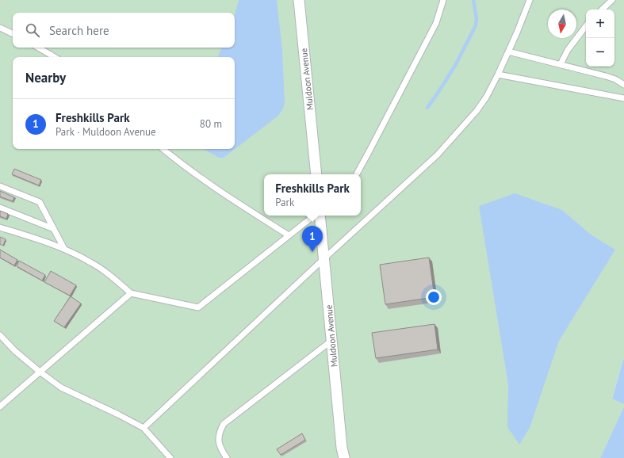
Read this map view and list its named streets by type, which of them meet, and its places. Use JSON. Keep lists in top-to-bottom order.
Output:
{
  "streets": {
    "street": ["Muldoon Avenue"]
  },
  "north": "bottom",
  "page": {
    "map_buttons": ["+", "−"],
    "search": "Search here",
    "heading": "Nearby",
    "list": [
      {
        "mark": "1",
        "name": "Freshkills Park",
        "note": "Park · Muldoon Avenue",
        "value": "80 m"
      }
    ],
    "popup": ["Freshkills Park", "Park"],
    "pins": "1"
  }
}
